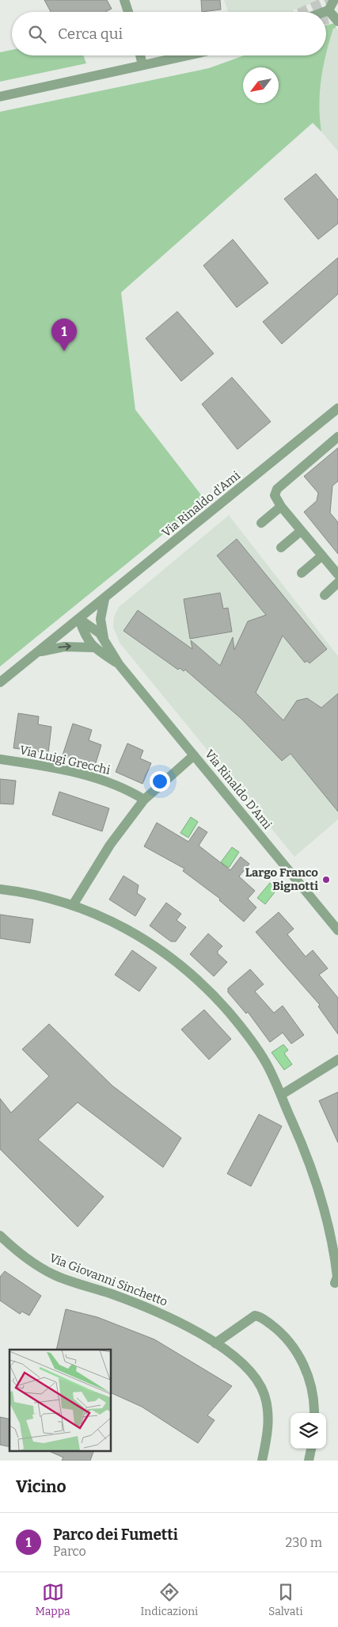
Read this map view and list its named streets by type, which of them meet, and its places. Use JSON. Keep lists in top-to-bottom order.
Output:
{
  "streets": {
    "street": [
      "Via Rinaldo d'Ami",
      "Via Luigi Grecchi",
      "Via Rinaldo D'Ami",
      "Via Giovanni Sinchetto"
    ]
  },
  "crossings": [
    ["Via Rinaldo d'Ami", "Via Rinaldo D'Ami"]
  ],
  "places": ["Largo Franco Bignotti"],
  "north": "bottom left",
  "page": {
    "search": "Cerca qui",
    "pins": "1",
    "heading": "Vicino",
    "list": [
      {
        "mark": "1",
        "name": "Parco dei Fumetti",
        "note": "Parco",
        "value": "230 m"
      }
    ],
    "nav": ["Mappa", "Indicazioni", "Salvati"]
  }
}
